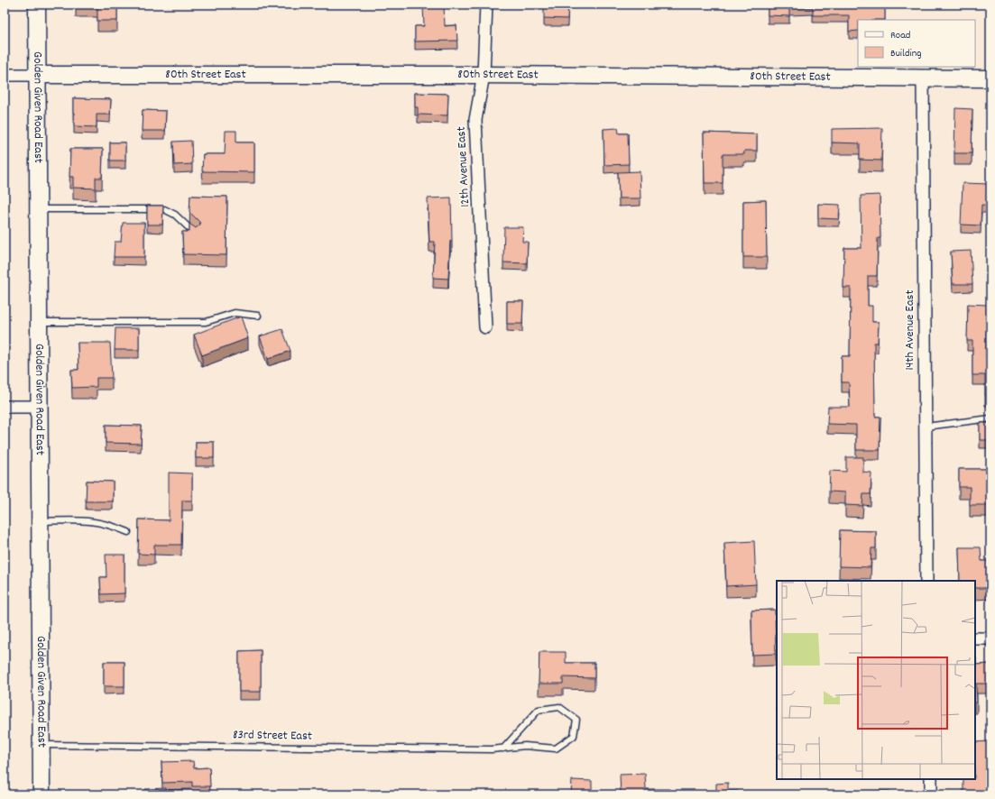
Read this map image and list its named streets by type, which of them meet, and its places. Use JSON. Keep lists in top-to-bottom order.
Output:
{
  "streets": {
    "street": [
      "80th Street East",
      "Golden Given Road East",
      "12th Avenue East",
      "14th Avenue East"
    ],
    "lane": ["83rd Street East"]
  },
  "crossings": [
    ["80th Street East", "Golden Given Road East"],
    ["80th Street East", "12th Avenue East"],
    ["80th Street East", "14th Avenue East"],
    ["Golden Given Road East", "83rd Street East"]
  ],
  "legend": ["Road", "Building"]
}
